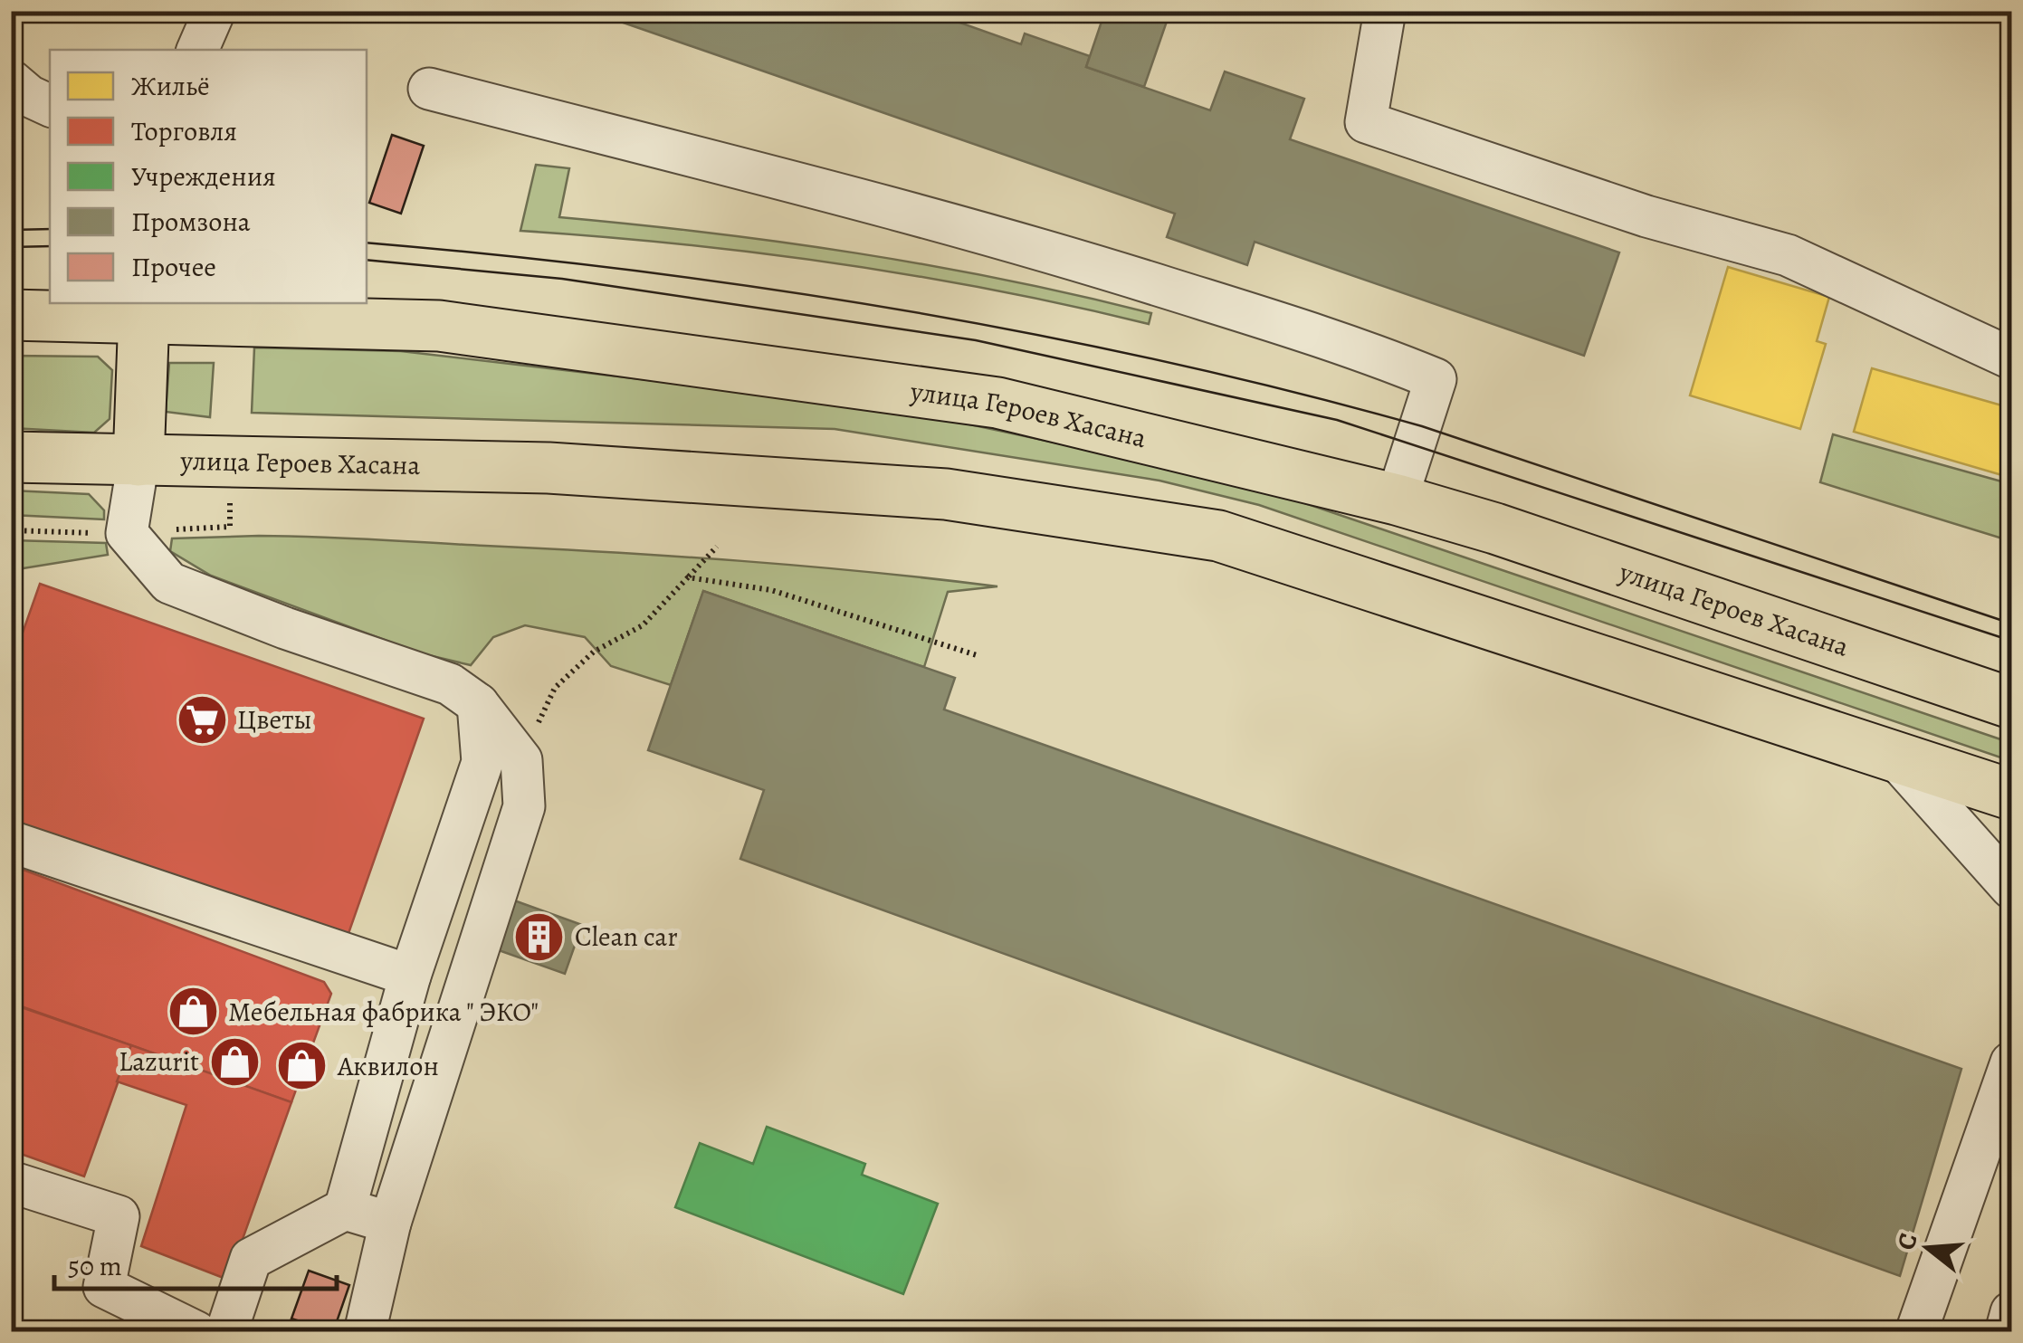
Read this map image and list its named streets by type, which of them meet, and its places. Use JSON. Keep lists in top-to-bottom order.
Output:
{
  "streets": {
    "main road": ["улица Героев Хасана"]
  },
  "places": {
    "supermarket": ["Цветы"],
    "building": ["Clean car"],
    "shop": ["Мебельная фабрика \" ЭКО\"", "Lazurit", "Аквилон"]
  },
  "legend": [
    "Жильё",
    "Торговля",
    "Учреждения",
    "Промзона",
    "Прочее"
  ],
  "scale_bar": "50 m",
  "north": "left"
}
